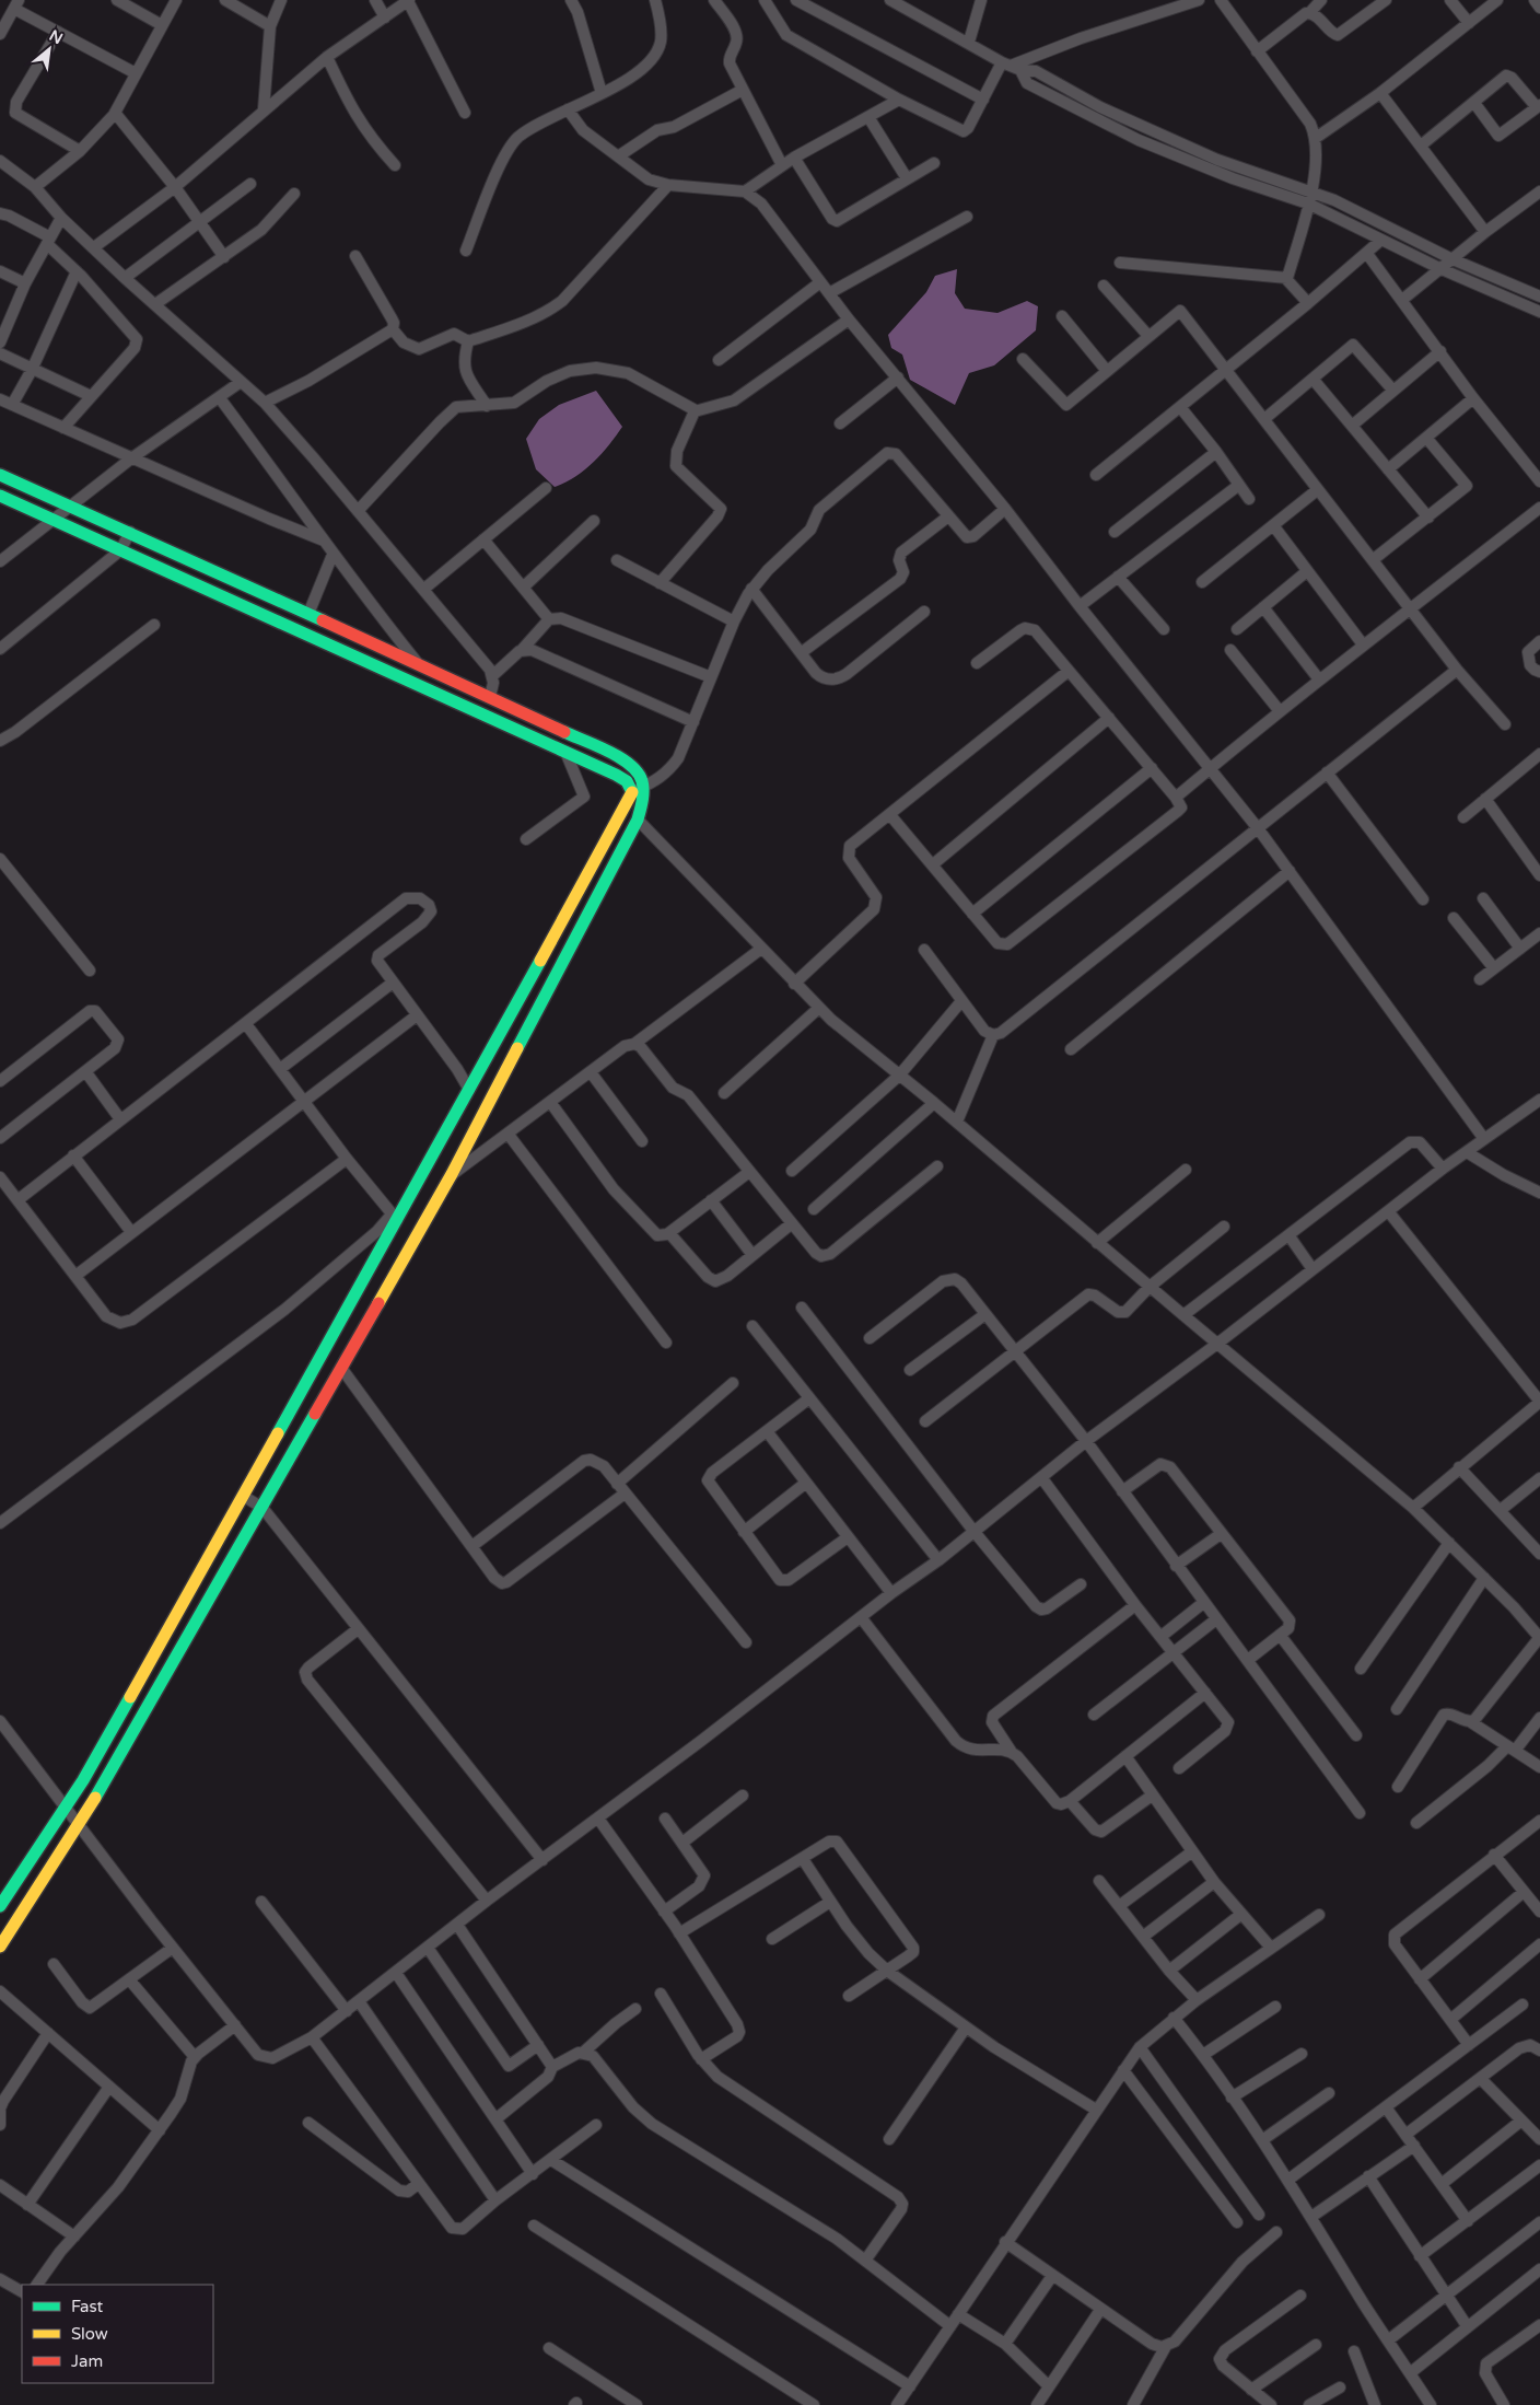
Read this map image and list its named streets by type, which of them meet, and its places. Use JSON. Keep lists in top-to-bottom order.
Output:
{
  "legend": ["Fast", "Slow", "Jam"],
  "north": "top right"
}
